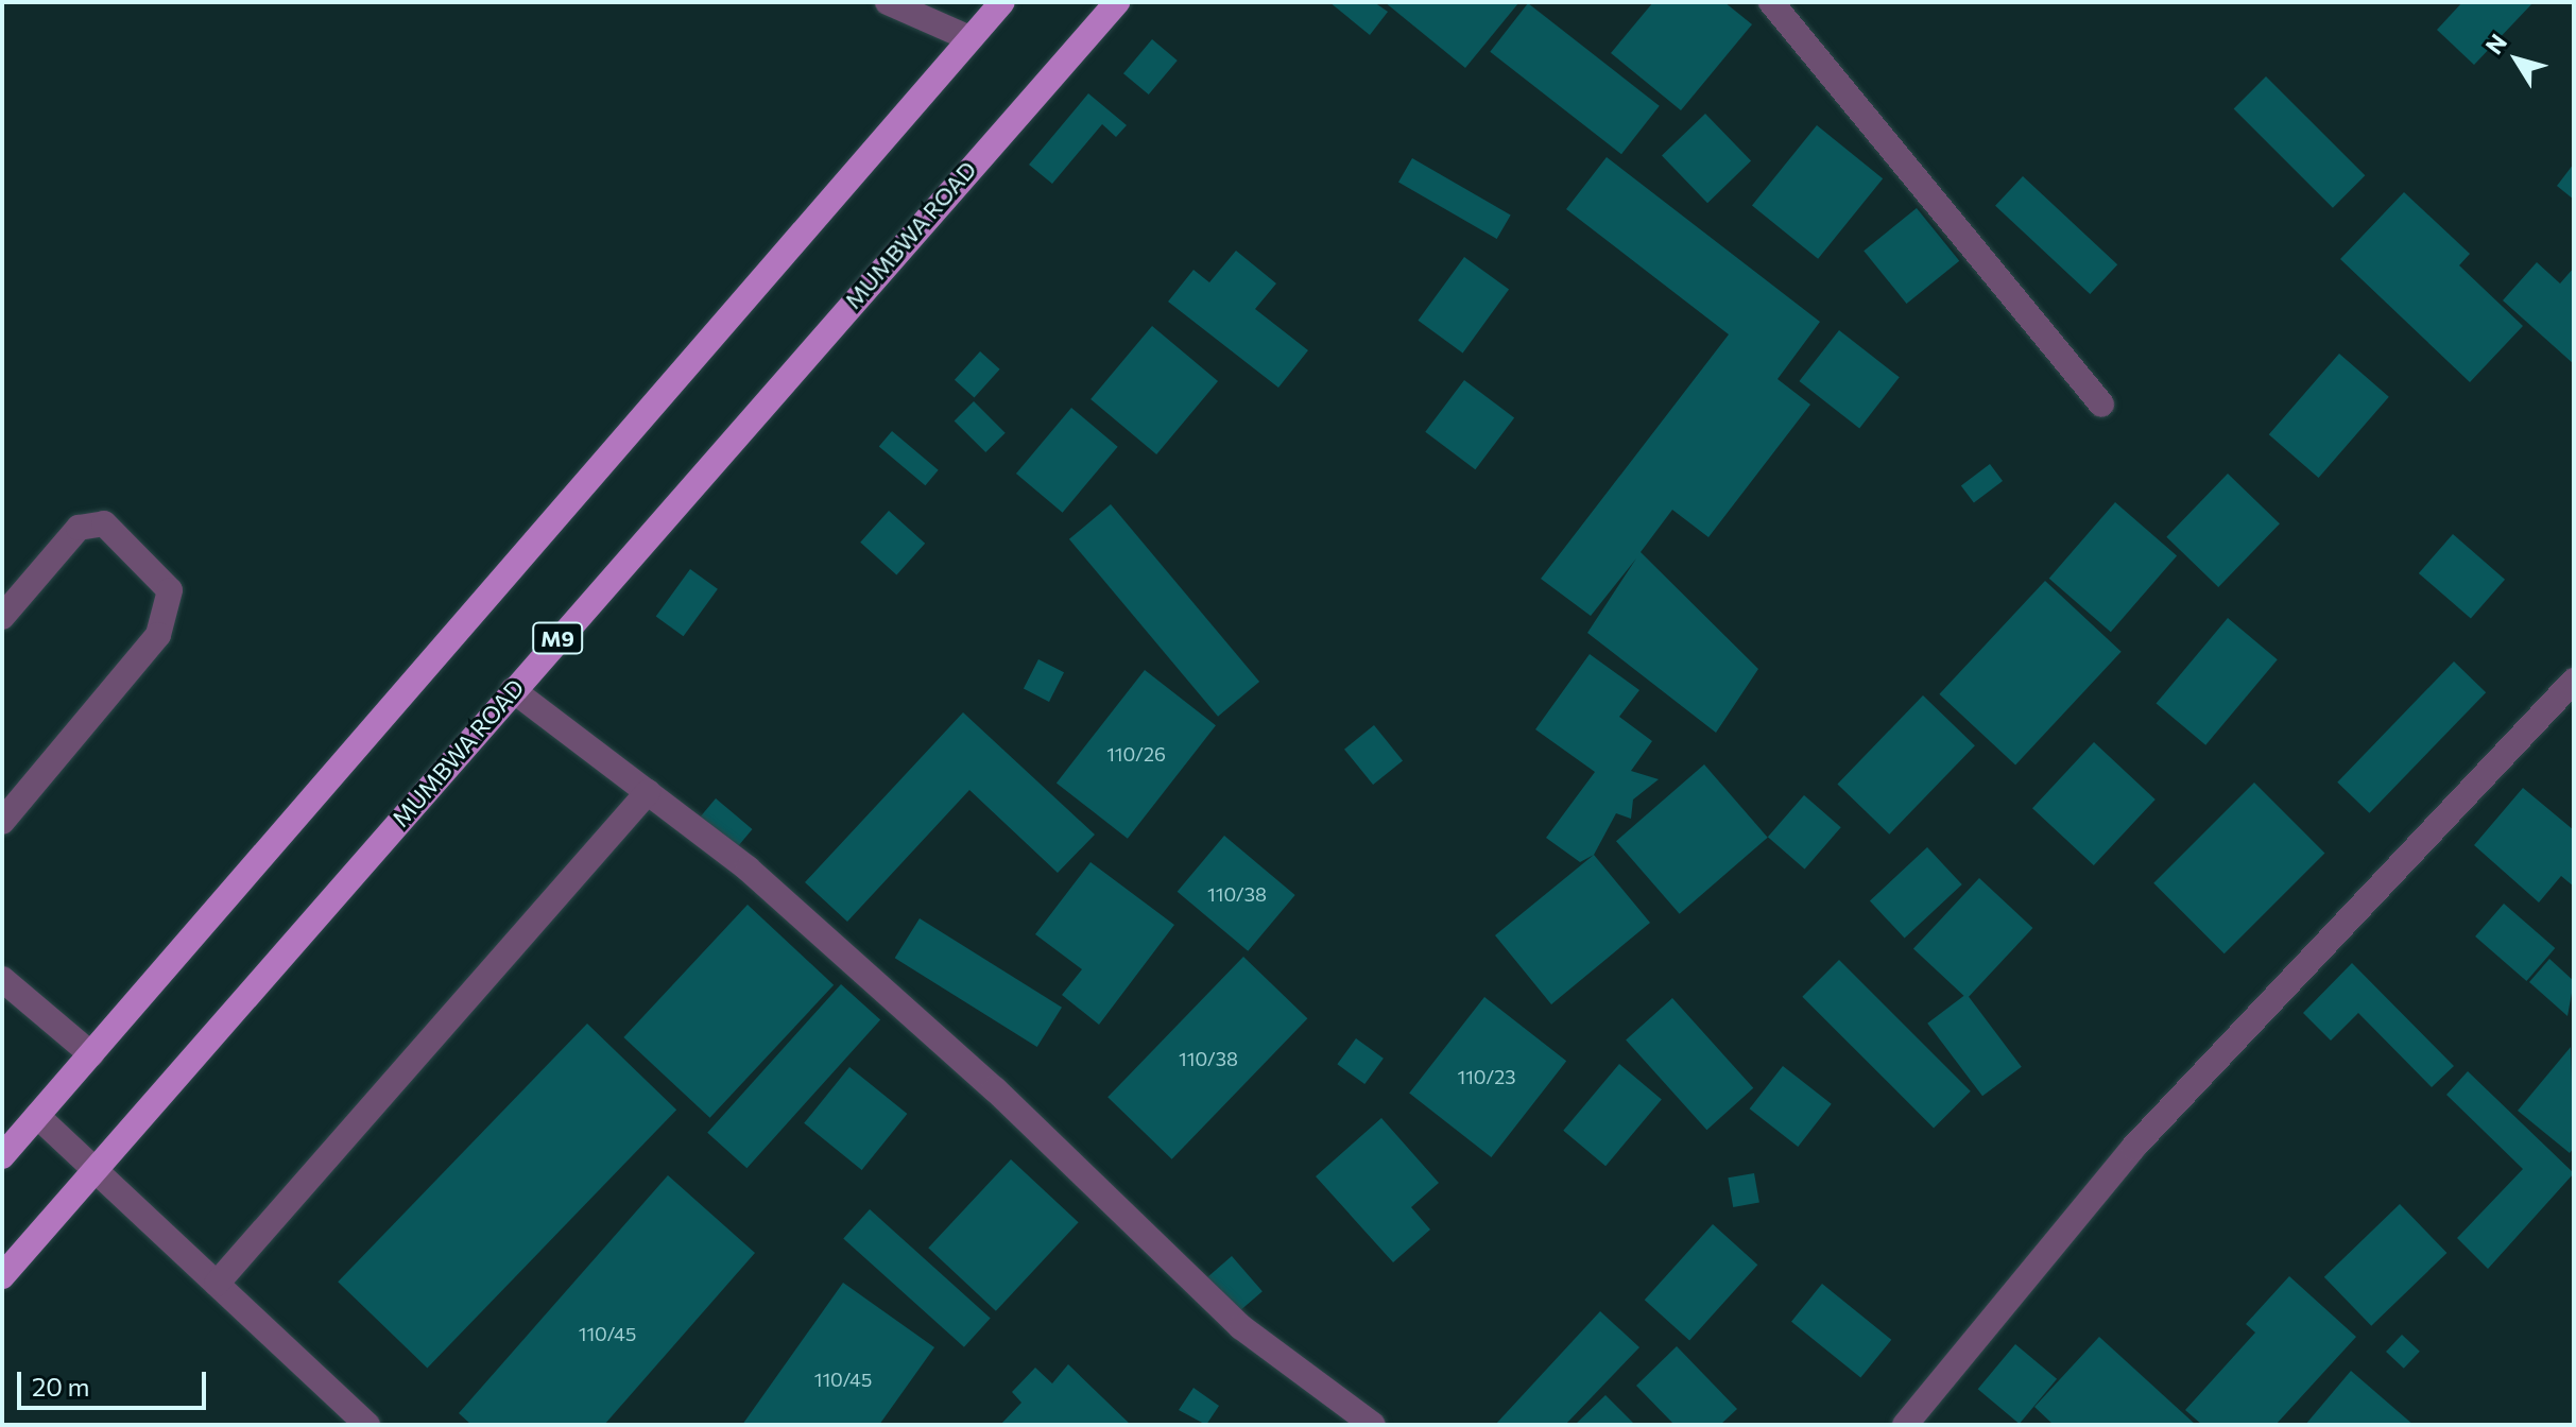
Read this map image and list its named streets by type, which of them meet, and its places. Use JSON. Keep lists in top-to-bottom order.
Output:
{
  "streets": {
    "main road": ["MUMBWA ROAD", "M9"]
  },
  "house_numbers": [
    "110/26",
    "110/38",
    "110/38",
    "110/23",
    "110/45",
    "110/45"
  ],
  "scale_bar": "20 m",
  "north": "top left"
}
